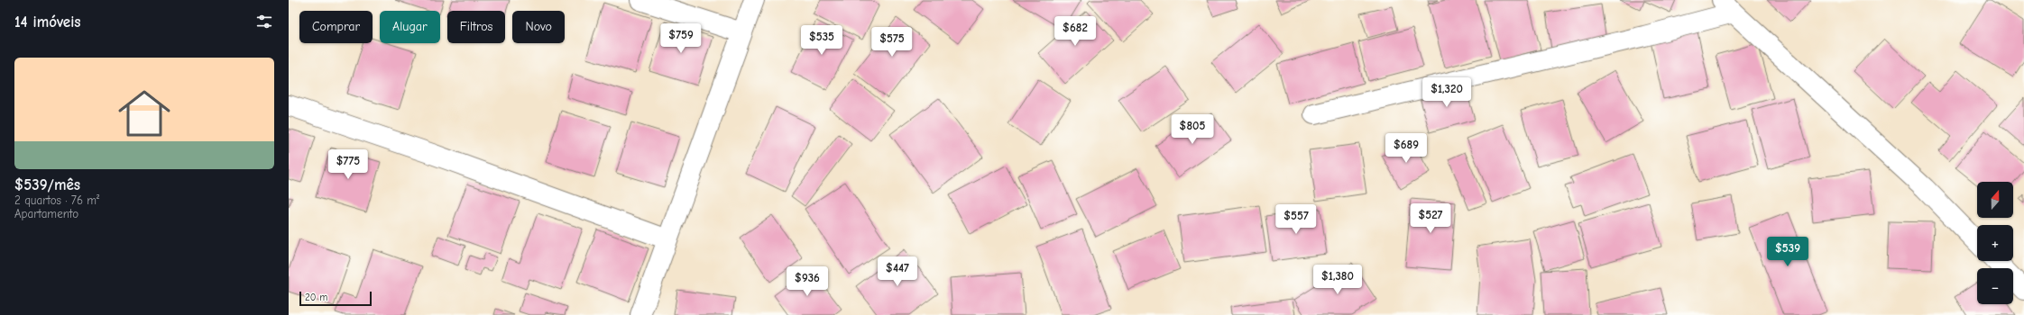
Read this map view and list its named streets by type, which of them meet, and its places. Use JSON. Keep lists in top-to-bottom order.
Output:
{
  "scale_bar": "20 m",
  "north": "top",
  "page": {
    "heading": "14 imóveis",
    "chip": [
      "Comprar",
      "Alugar",
      "Filtros",
      "Novo"
    ],
    "price": [
      "$682",
      "$759",
      "$535",
      "$575",
      "$1,320",
      "$805",
      "$689",
      "$775",
      "$527",
      "$557",
      "$539",
      "$447",
      "$1,380",
      "$936"
    ],
    "list": [
      {
        "name": "$539/mês",
        "note": "2 quartos · 76 m² · Apartamento"
      }
    ],
    "map_buttons": ["+", "−"],
    "scale": "20 m"
  }
}
